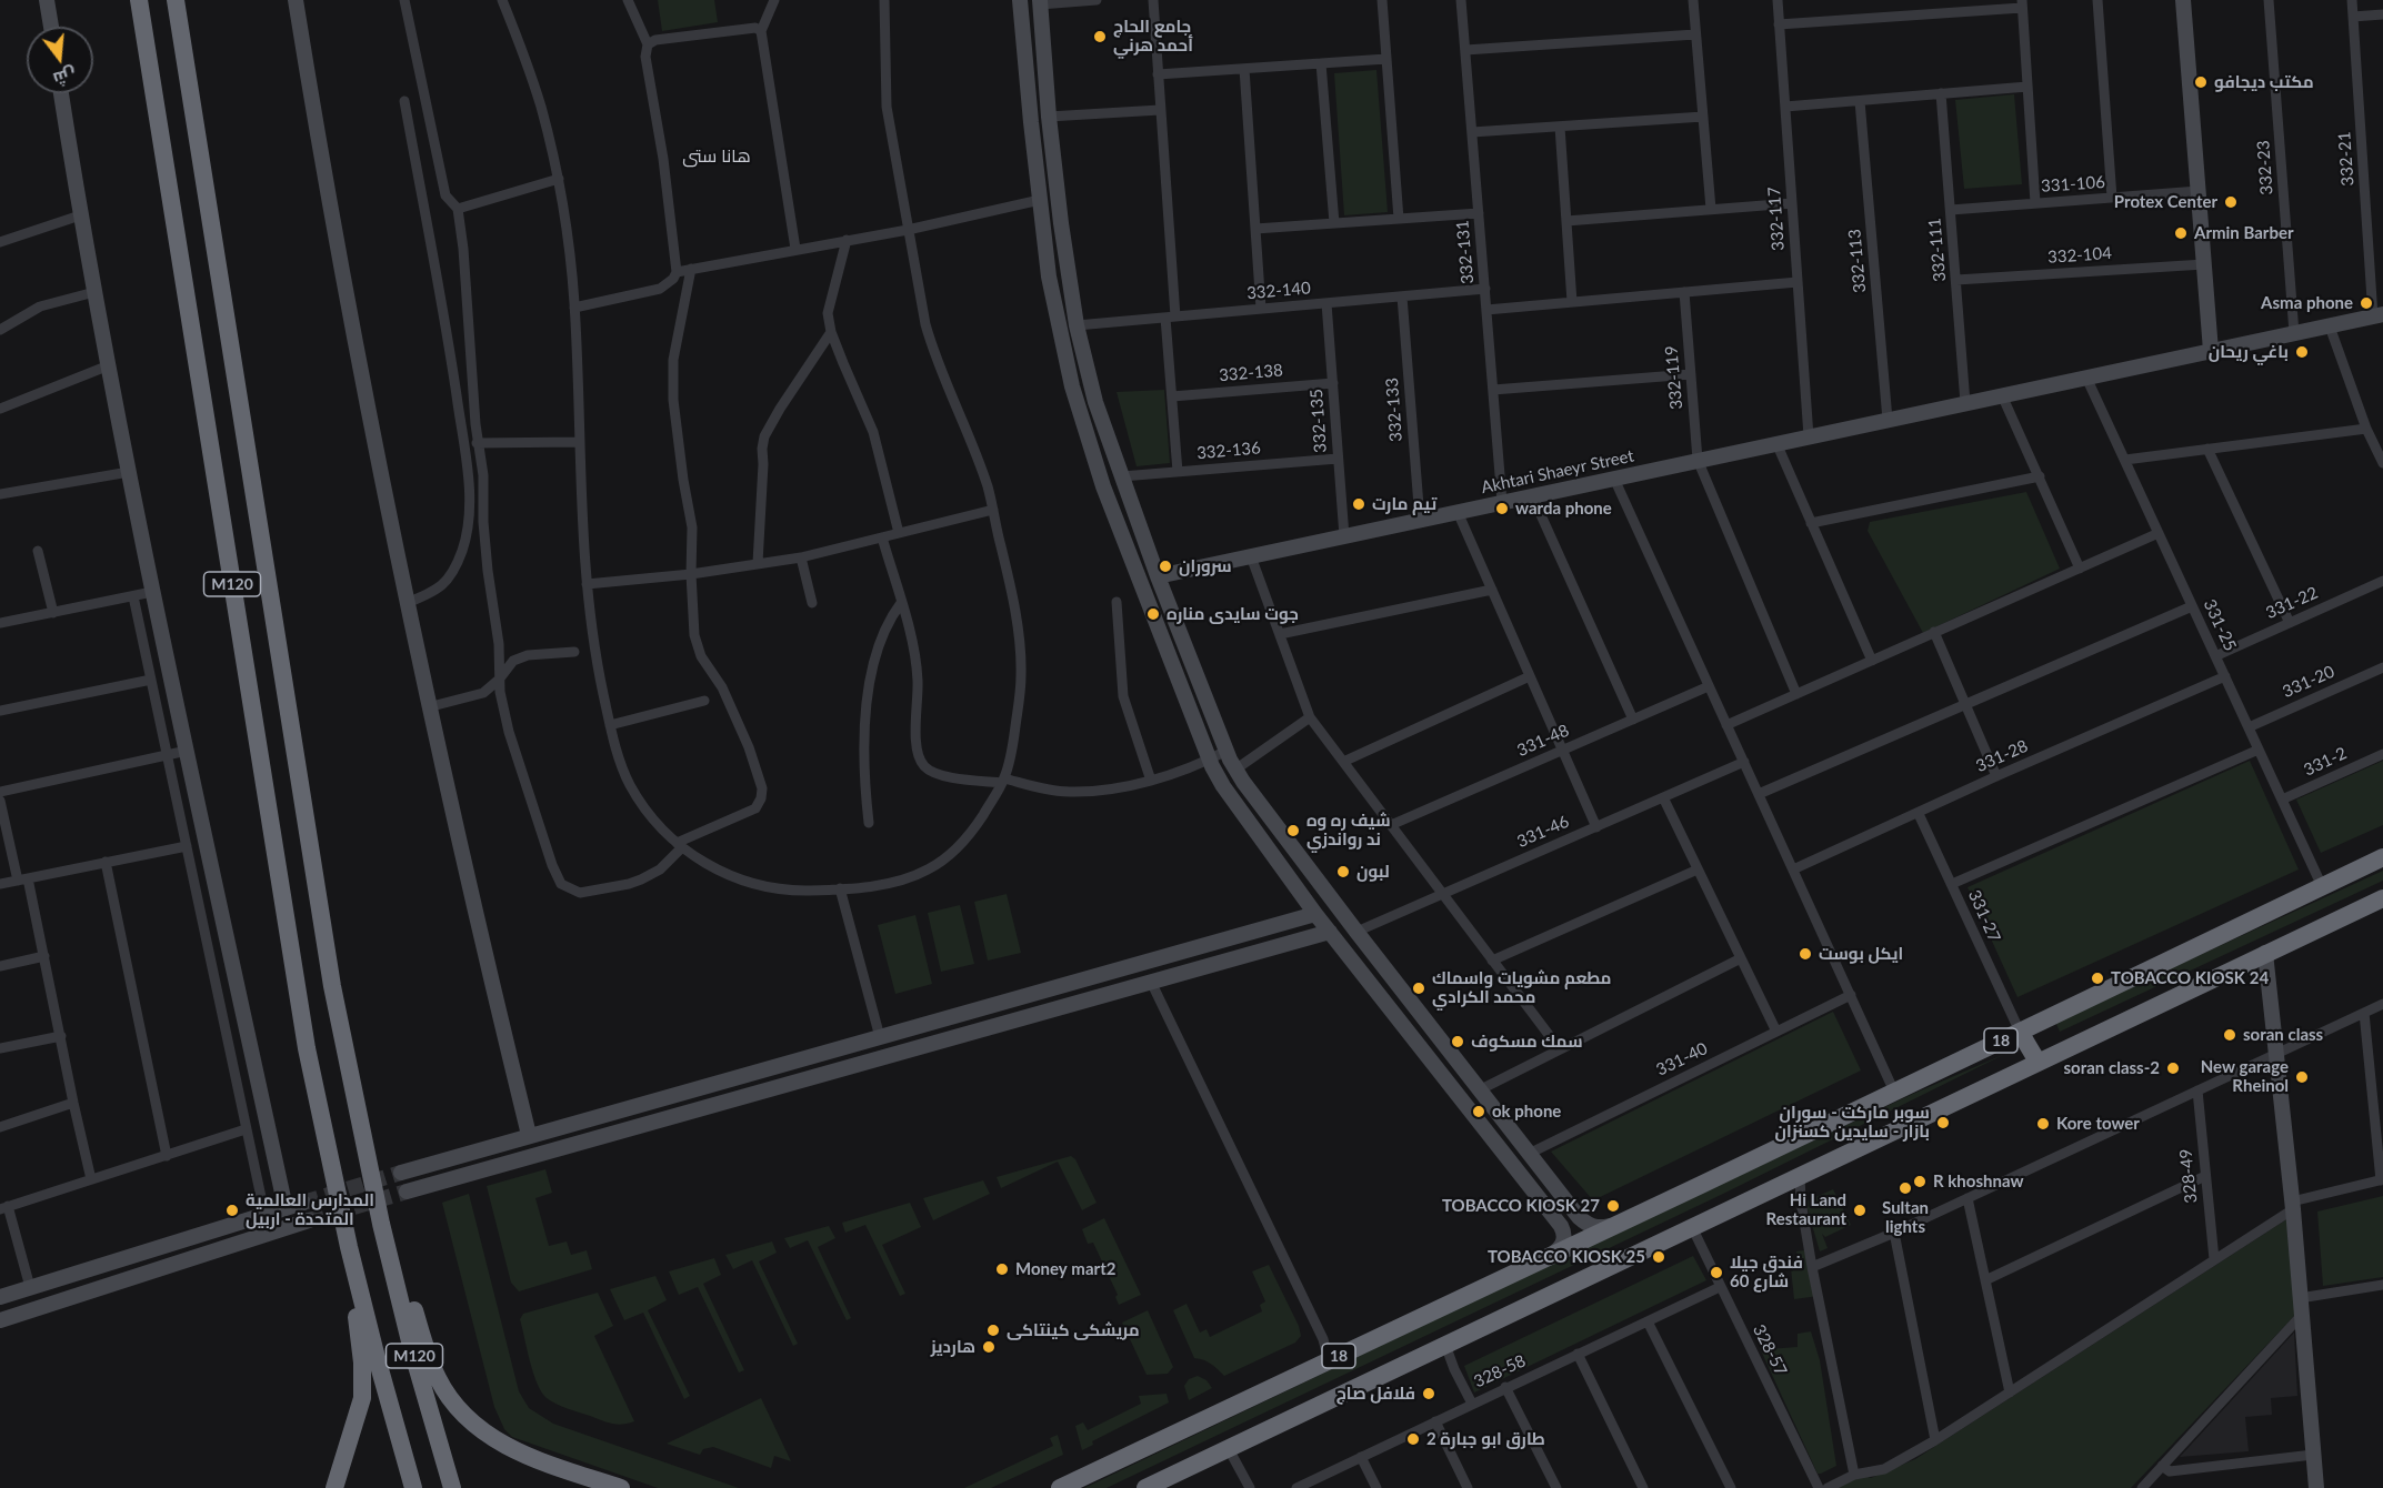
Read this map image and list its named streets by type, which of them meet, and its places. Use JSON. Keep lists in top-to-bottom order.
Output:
{
  "streets": {
    "highway": ["M120", "18"],
    "street": [
      "332-21",
      "332-23",
      "331-106",
      "332-117",
      "332-111",
      "332-131",
      "332-104",
      "332-113",
      "332-140",
      "332-138",
      "332-119",
      "332-133",
      "332-135",
      "332-136",
      "Akhtari Shaeyr Street",
      "331-22",
      "331-25",
      "331-20",
      "331-48",
      "331-28",
      "331-2",
      "331-46",
      "331-27",
      "331-40",
      "328-49",
      "328-57",
      "328-58"
    ]
  },
  "crossings": [
    ["332-21", "Akhtari Shaeyr Street"],
    ["332-23", "Akhtari Shaeyr Street"],
    ["331-106", "332-111"],
    ["332-117", "Akhtari Shaeyr Street"],
    ["332-111", "332-104"],
    ["332-111", "Akhtari Shaeyr Street"],
    ["332-131", "332-140"],
    ["332-131", "Akhtari Shaeyr Street"],
    ["332-113", "Akhtari Shaeyr Street"],
    ["332-140", "332-133"],
    ["332-140", "332-135"],
    ["332-138", "332-135"],
    ["332-119", "Akhtari Shaeyr Street"],
    ["332-133", "Akhtari Shaeyr Street"],
    ["332-135", "332-136"],
    ["332-135", "Akhtari Shaeyr Street"],
    ["Akhtari Shaeyr Street", "331-25"],
    ["331-22", "331-25"],
    ["331-25", "331-20"],
    ["331-25", "331-28"],
    ["331-25", "331-2"],
    ["331-25", "18"],
    ["331-28", "331-27"],
    ["331-27", "18"],
    ["18", "328-57"],
    ["328-57", "328-58"]
  ],
  "districts": ["هانا ستى"],
  "places": [
    "جامع الحاج أحمد هرني",
    "مكتب ديجافو",
    "Protex Center",
    "Armin Barber",
    "Asma phone",
    "باغي ريحان",
    "تيم مارت",
    "warda phone",
    "سروران",
    "جوت سايدى مناره",
    "شيف ره وه ند رواندزي",
    "لبون",
    "ايكل بوست",
    "TOBACCO KIOSK 24",
    "مطعم مشويات واسماك محمد الكرادي",
    "soran class",
    "سمك مسكوف",
    "soran class-2",
    "New garage Rheinol",
    "ok phone",
    "سوبر ماركت - سوران بازار - سايدين كسنزان",
    "Kore tower",
    "R khoshnaw",
    "Sultan lights",
    "TOBACCO KIOSK 27",
    "المدارس العالمية المتحدة - اربيل",
    "Hi Land Restaurant",
    "TOBACCO KIOSK 25",
    "Money mart2",
    "فندق جيلا شارع 60",
    "مریشکی کینتاکی",
    "هاردیز",
    "فلافل صاج",
    "طارق ابو جبارة 2"
  ],
  "north": "bottom"
}
